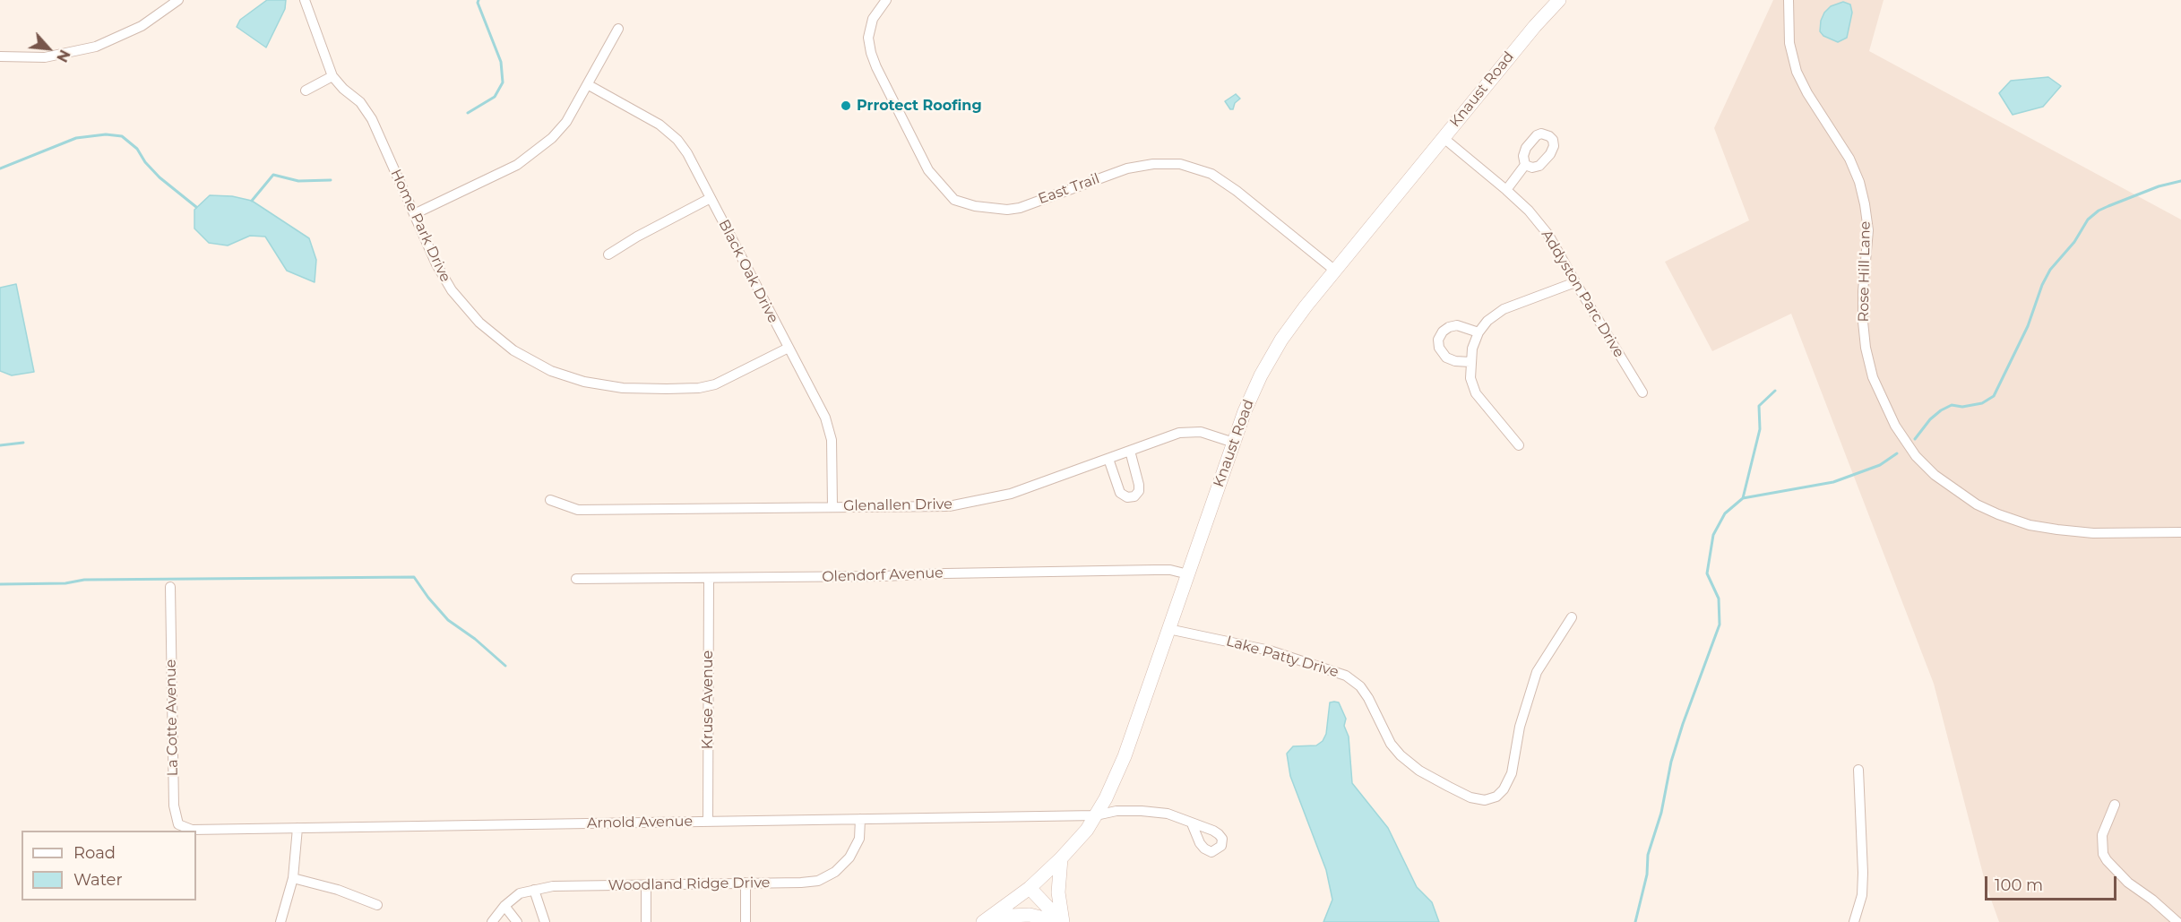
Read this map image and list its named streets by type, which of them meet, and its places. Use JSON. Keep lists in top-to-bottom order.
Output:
{
  "streets": {
    "main road": ["Knaust Road"],
    "street": [
      "East Trail",
      "Home Park Drive",
      "Black Oak Drive",
      "Rose Hill Lane",
      "Addyston Parc Drive",
      "Glenallen Drive",
      "Olendorf Avenue",
      "Lake Patty Drive",
      "Kruse Avenue",
      "La Cotte Avenue",
      "Arnold Avenue",
      "Woodland Ridge Drive"
    ]
  },
  "crossings": [
    ["Knaust Road", "East Trail"],
    ["Knaust Road", "Addyston Parc Drive"],
    ["Knaust Road", "Glenallen Drive"],
    ["Knaust Road", "Olendorf Avenue"],
    ["Knaust Road", "Lake Patty Drive"],
    ["Knaust Road", "Arnold Avenue"],
    ["Home Park Drive", "Black Oak Drive"],
    ["Black Oak Drive", "Glenallen Drive"],
    ["Olendorf Avenue", "Kruse Avenue"],
    ["Kruse Avenue", "Arnold Avenue"],
    ["La Cotte Avenue", "Arnold Avenue"],
    ["Arnold Avenue", "Woodland Ridge Drive"]
  ],
  "places": ["Prrotect Roofing"],
  "legend": ["Road", "Water"],
  "scale_bar": "100 m",
  "north": "bottom right"
}
